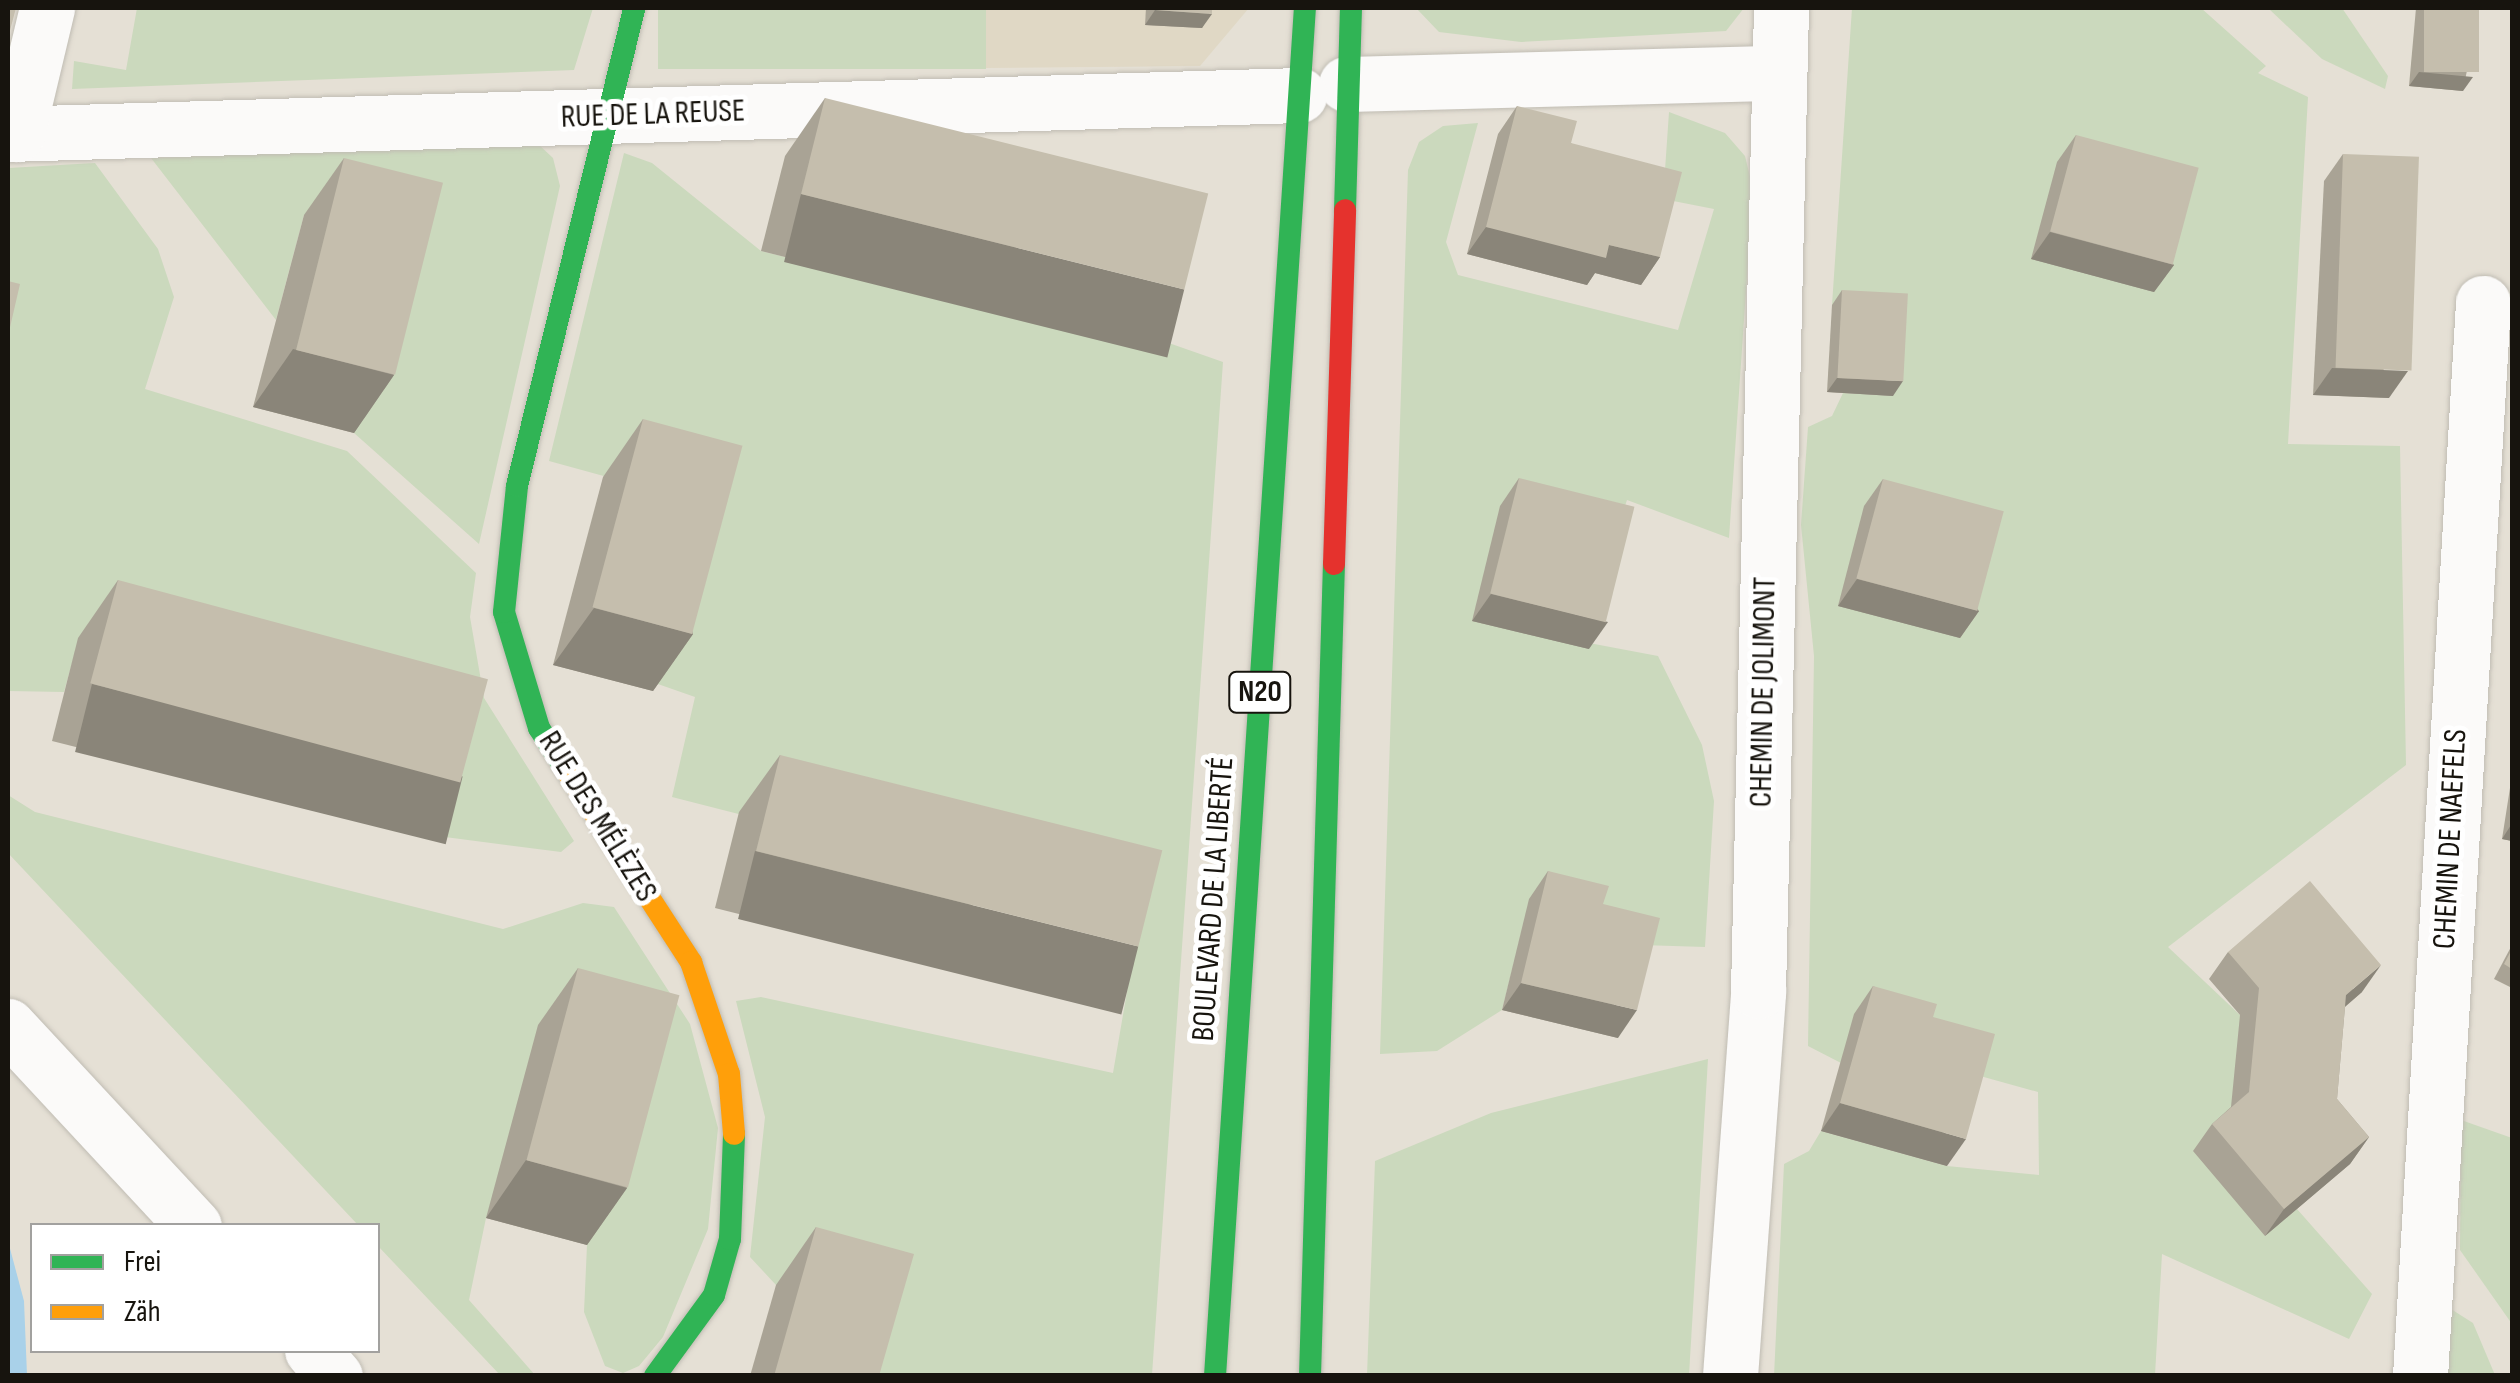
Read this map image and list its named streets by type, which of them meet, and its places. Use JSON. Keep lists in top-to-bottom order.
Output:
{
  "streets": {
    "main road": ["N20", "RUE DES MÉLÈZES", "BOULEVARD DE LA LIBERTÉ"],
    "street": ["RUE DE LA REUSE", "CHEMIN DE JOLIMONT", "CHEMIN DE NAEFELS"]
  },
  "crossings": [
    ["RUE DE LA REUSE", "CHEMIN DE JOLIMONT"],
    ["RUE DE LA REUSE", "RUE DES MÉLÈZES"],
    ["RUE DE LA REUSE", "BOULEVARD DE LA LIBERTÉ"]
  ],
  "legend": ["Frei", "Zäh"]
}
